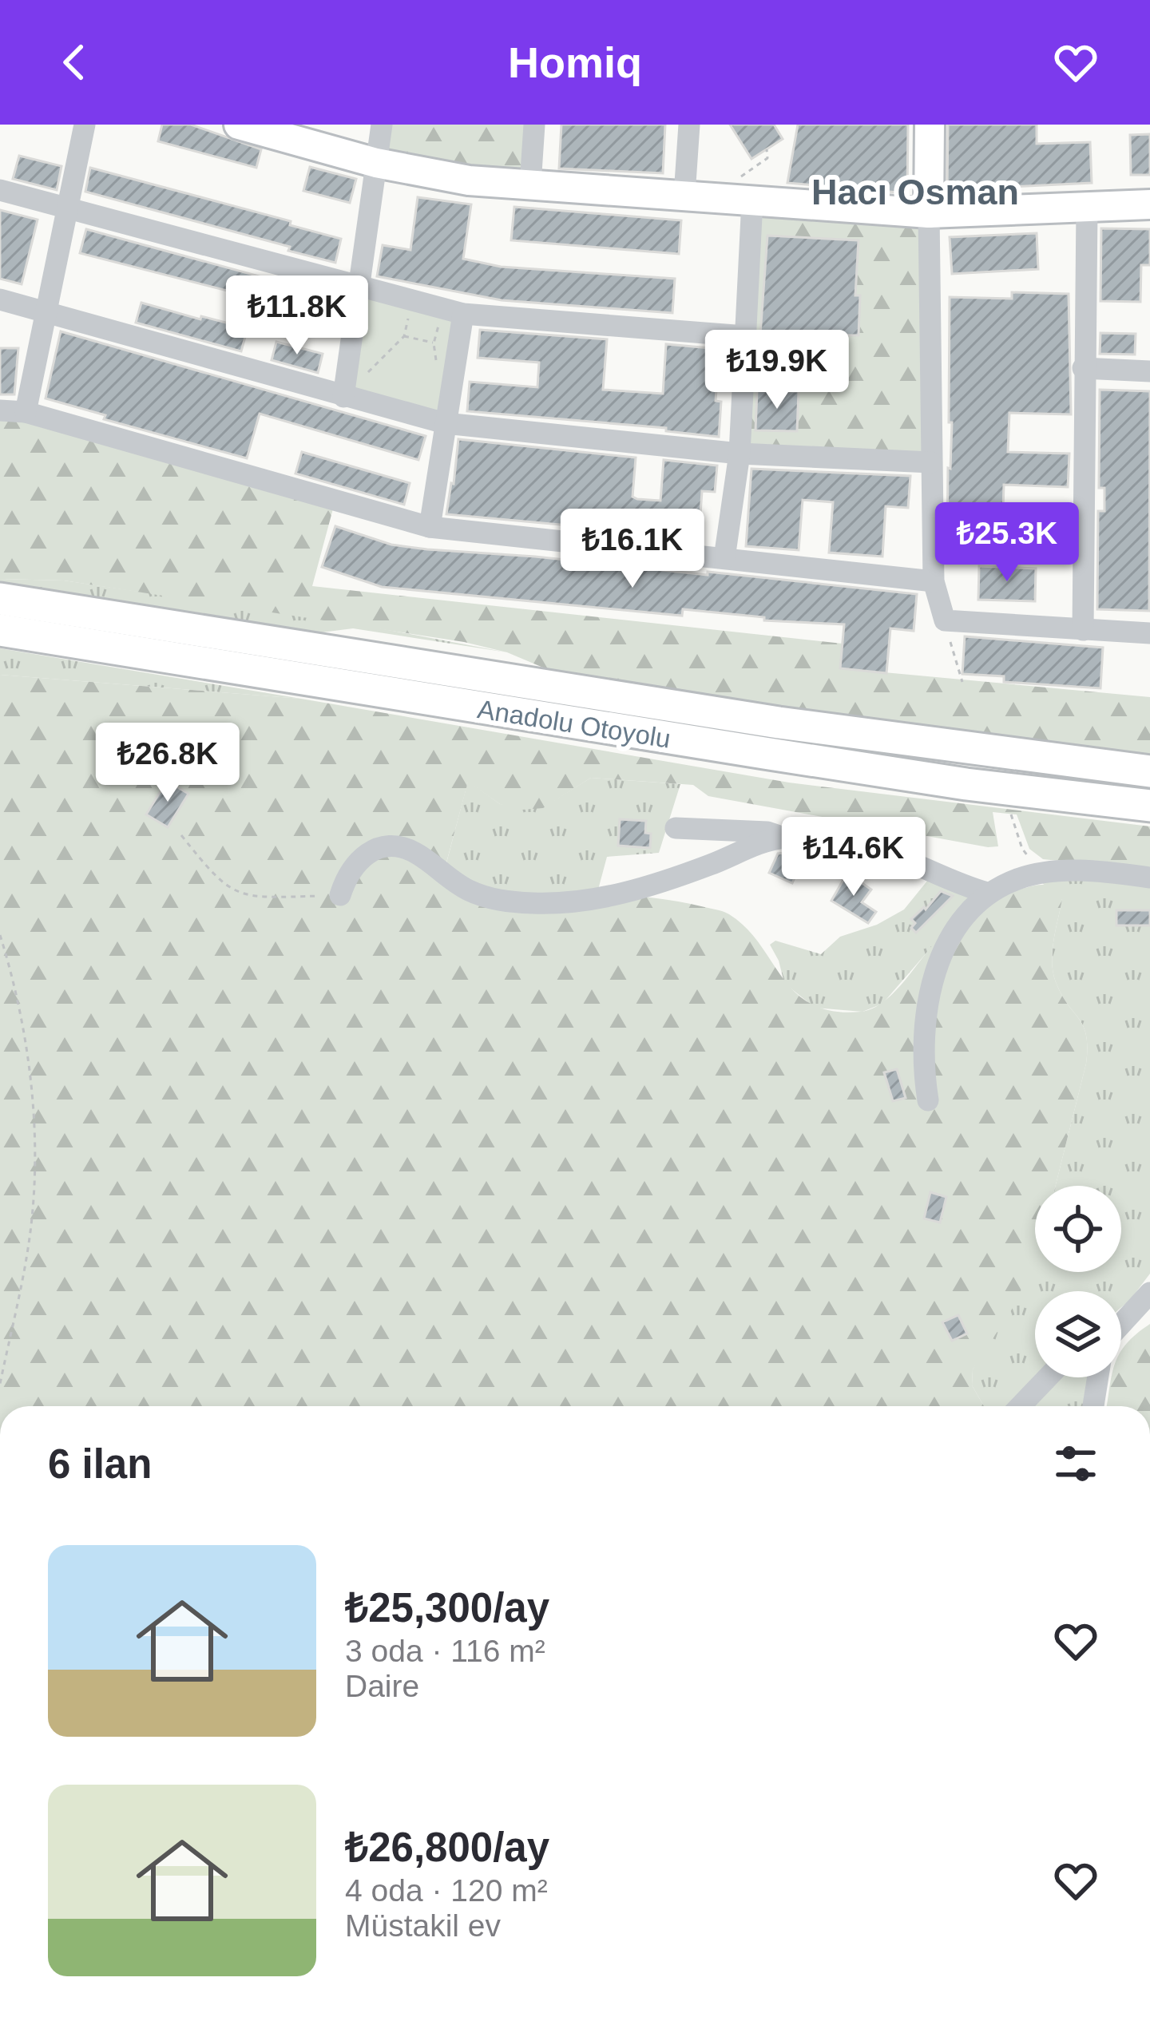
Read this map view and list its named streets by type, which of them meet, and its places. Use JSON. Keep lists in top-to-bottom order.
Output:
{
  "streets": {
    "highway": ["Anadolu Otoyolu"]
  },
  "districts": ["Hacı Osman"],
  "page": {
    "header": "Homiq",
    "price": [
      "₺11.8K",
      "₺19.9K",
      "₺25.3K",
      "₺16.1K",
      "₺26.8K",
      "₺14.6K"
    ],
    "heading": "6 ilan",
    "list": [
      {
        "name": "₺25,300/ay",
        "note": "3 oda · 116 m² · Daire"
      },
      {
        "name": "₺26,800/ay",
        "note": "4 oda · 120 m² · Müstakil ev"
      }
    ]
  }
}
